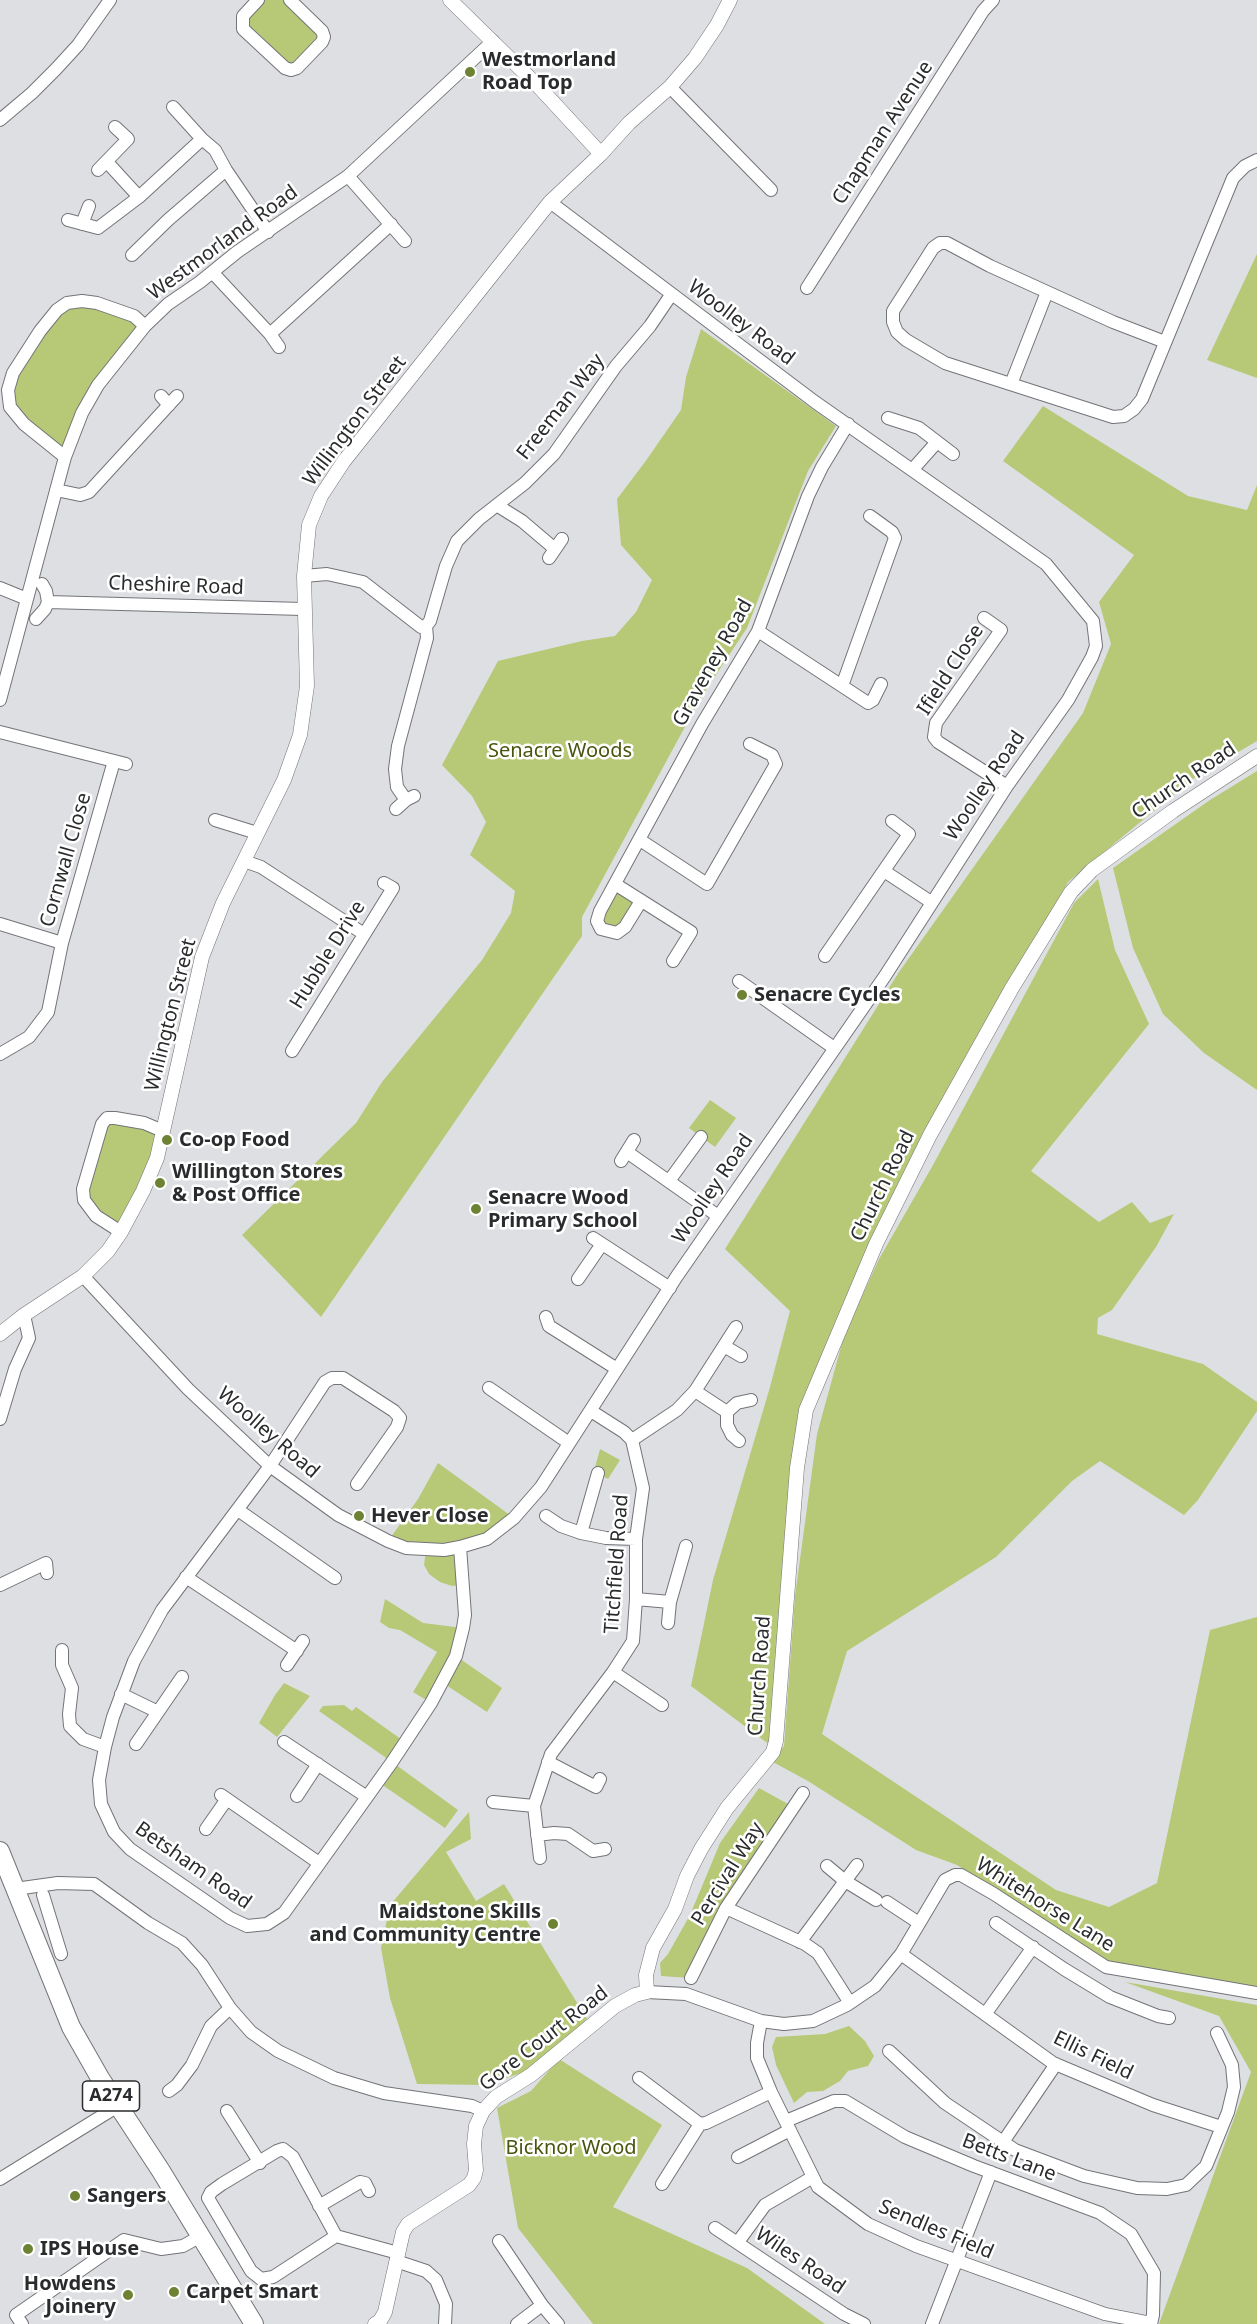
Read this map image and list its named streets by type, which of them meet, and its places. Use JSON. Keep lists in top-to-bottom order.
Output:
{
  "streets": {
    "main road": ["A274"],
    "street": [
      "Chapman Avenue",
      "Westmorland Road",
      "Woolley Road",
      "Freeman Way",
      "Willington Street",
      "Cheshire Road",
      "Graveney Road",
      "Ifield Close",
      "Church Road",
      "Cornwall Close",
      "Hubble Drive",
      "Titchfield Road",
      "Betsham Road",
      "Percival Way",
      "Whitehorse Lane",
      "Gore Court Road",
      "Ellis Field",
      "Betts Lane",
      "Sendles Field",
      "Wiles Road"
    ]
  },
  "crossings": [
    ["Woolley Road", "Freeman Way"],
    ["Woolley Road", "Willington Street"],
    ["Woolley Road", "Graveney Road"],
    ["Woolley Road", "Ifield Close"],
    ["Woolley Road", "Betsham Road"],
    ["Willington Street", "Cheshire Road"],
    ["Church Road", "Gore Court Road"],
    ["Gore Court Road", "A274"],
    ["Betts Lane", "Sendles Field"]
  ],
  "parks": ["Senacre Woods", "Bicknor Wood"],
  "places": [
    "Westmorland Road Top",
    "Senacre Cycles",
    "Co-op Food",
    "Willington Stores & Post Office",
    "Senacre Wood Primary School",
    "Hever Close",
    "Maidstone Skills and Community Centre",
    "Sangers",
    "IPS House",
    "Carpet Smart",
    "Howdens Joinery"
  ]
}
